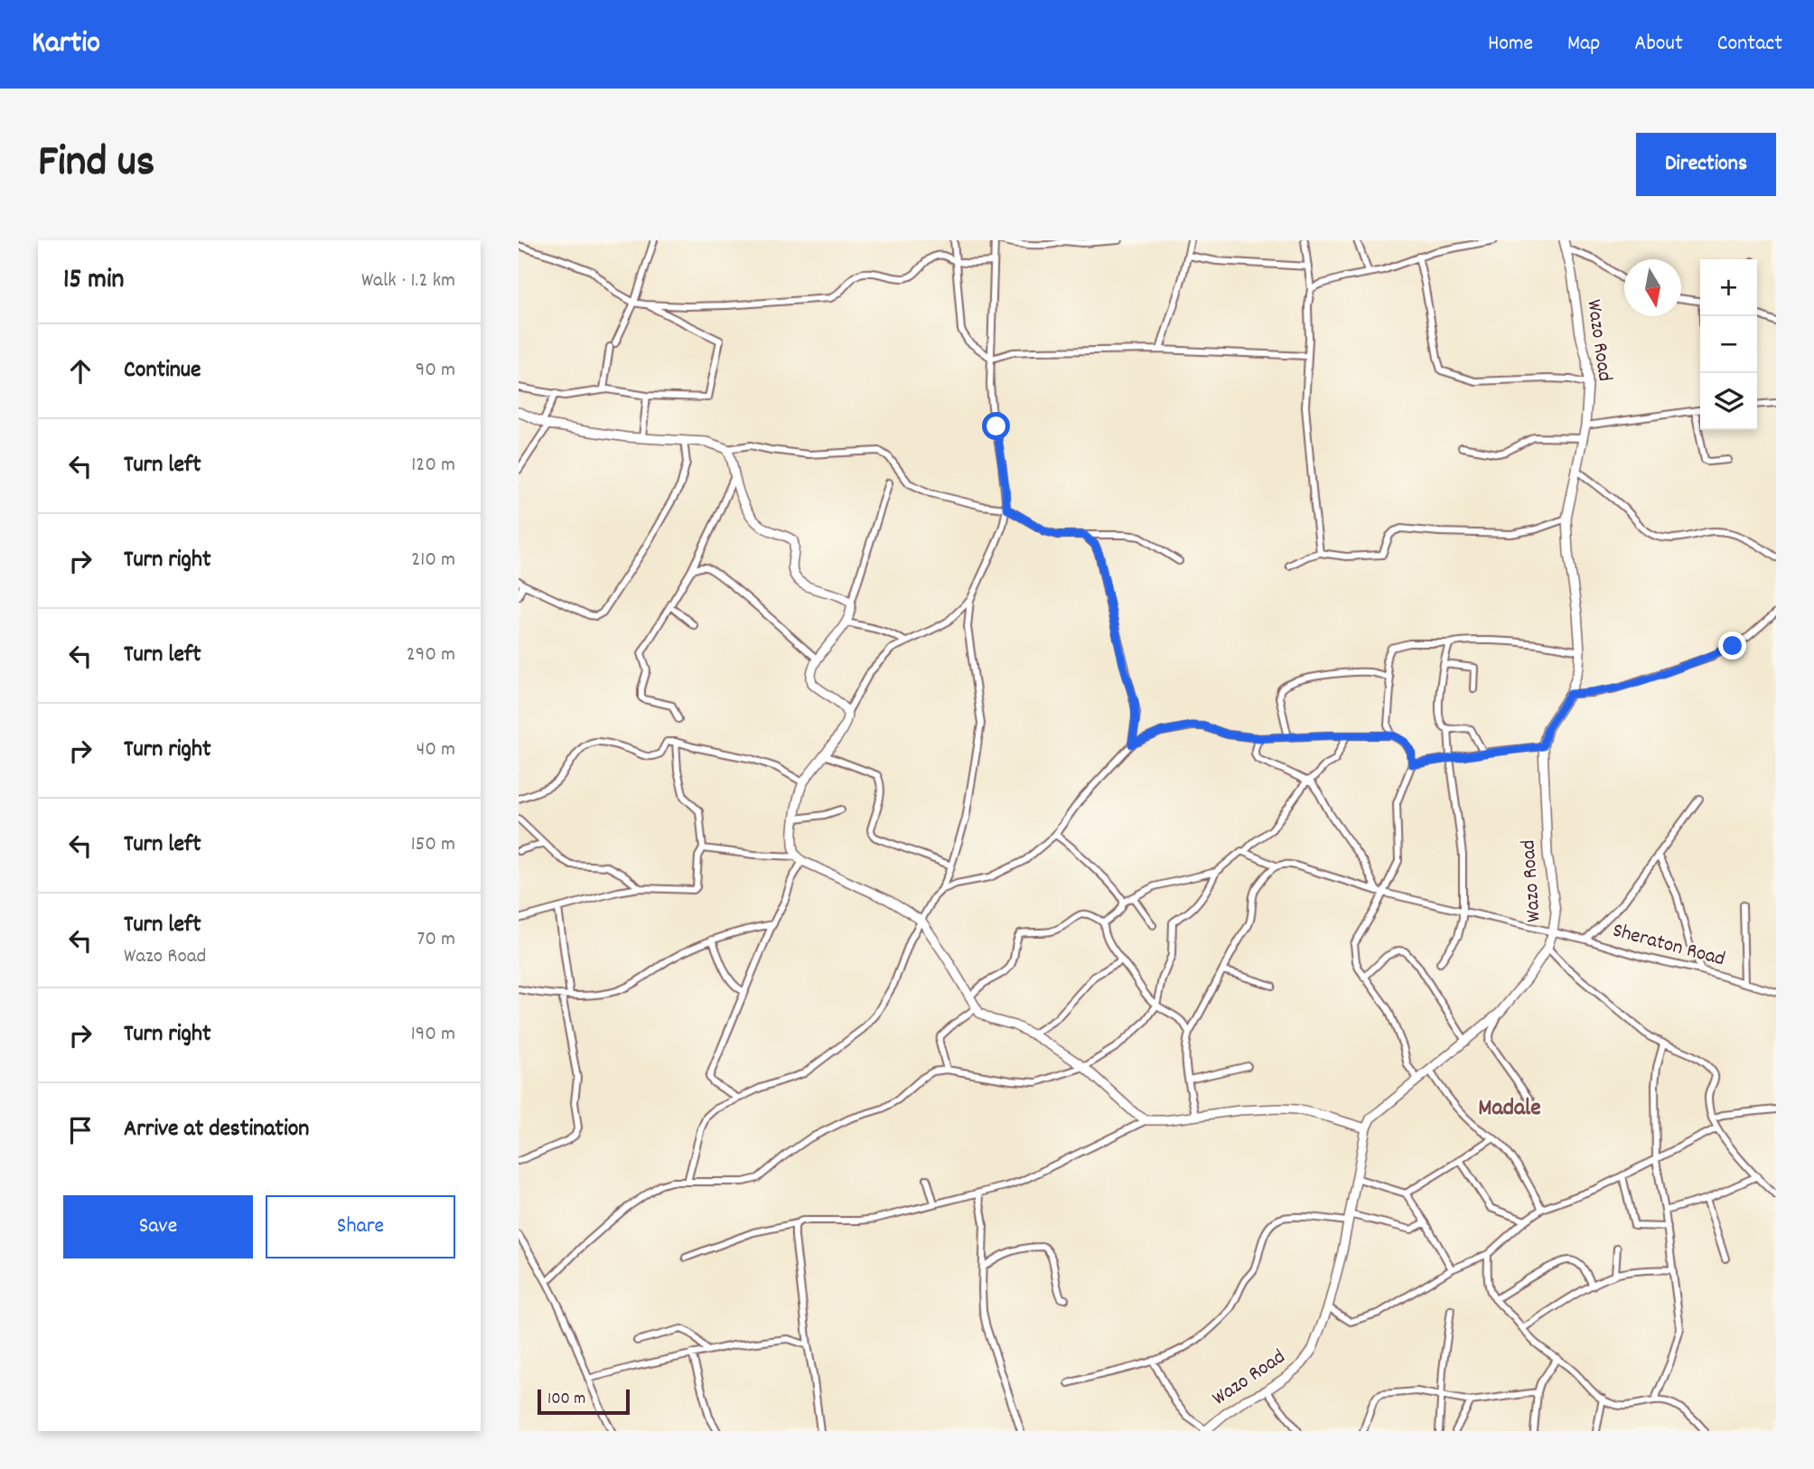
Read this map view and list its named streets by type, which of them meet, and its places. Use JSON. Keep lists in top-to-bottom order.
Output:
{
  "streets": {
    "street": ["Wazo Road", "Sheraton Road"]
  },
  "crossings": [
    ["Wazo Road", "Sheraton Road"]
  ],
  "districts": ["Madale"],
  "scale_bar": "100 m",
  "north": "bottom",
  "page": {
    "header": "Kartio",
    "nav": [
      "Home",
      "Map",
      "About",
      "Contact"
    ],
    "title": "Find us",
    "buttons": [
      "Directions",
      ["Save", "Share"]
    ],
    "heading": ["15 min", "Walk · 1.2 km"],
    "map_buttons": ["+", "−"],
    "list": [
      ["Continue", "90 m"],
      ["Turn left", "120 m"],
      ["Turn right", "210 m"],
      ["Turn left", "290 m"],
      ["Turn right", "40 m"],
      ["Turn left", "150 m"],
      ["Turn left", "Wazo Road", "70 m"],
      ["Turn right", "190 m"],
      "Arrive at destination"
    ],
    "scale": "100 m"
  }
}
